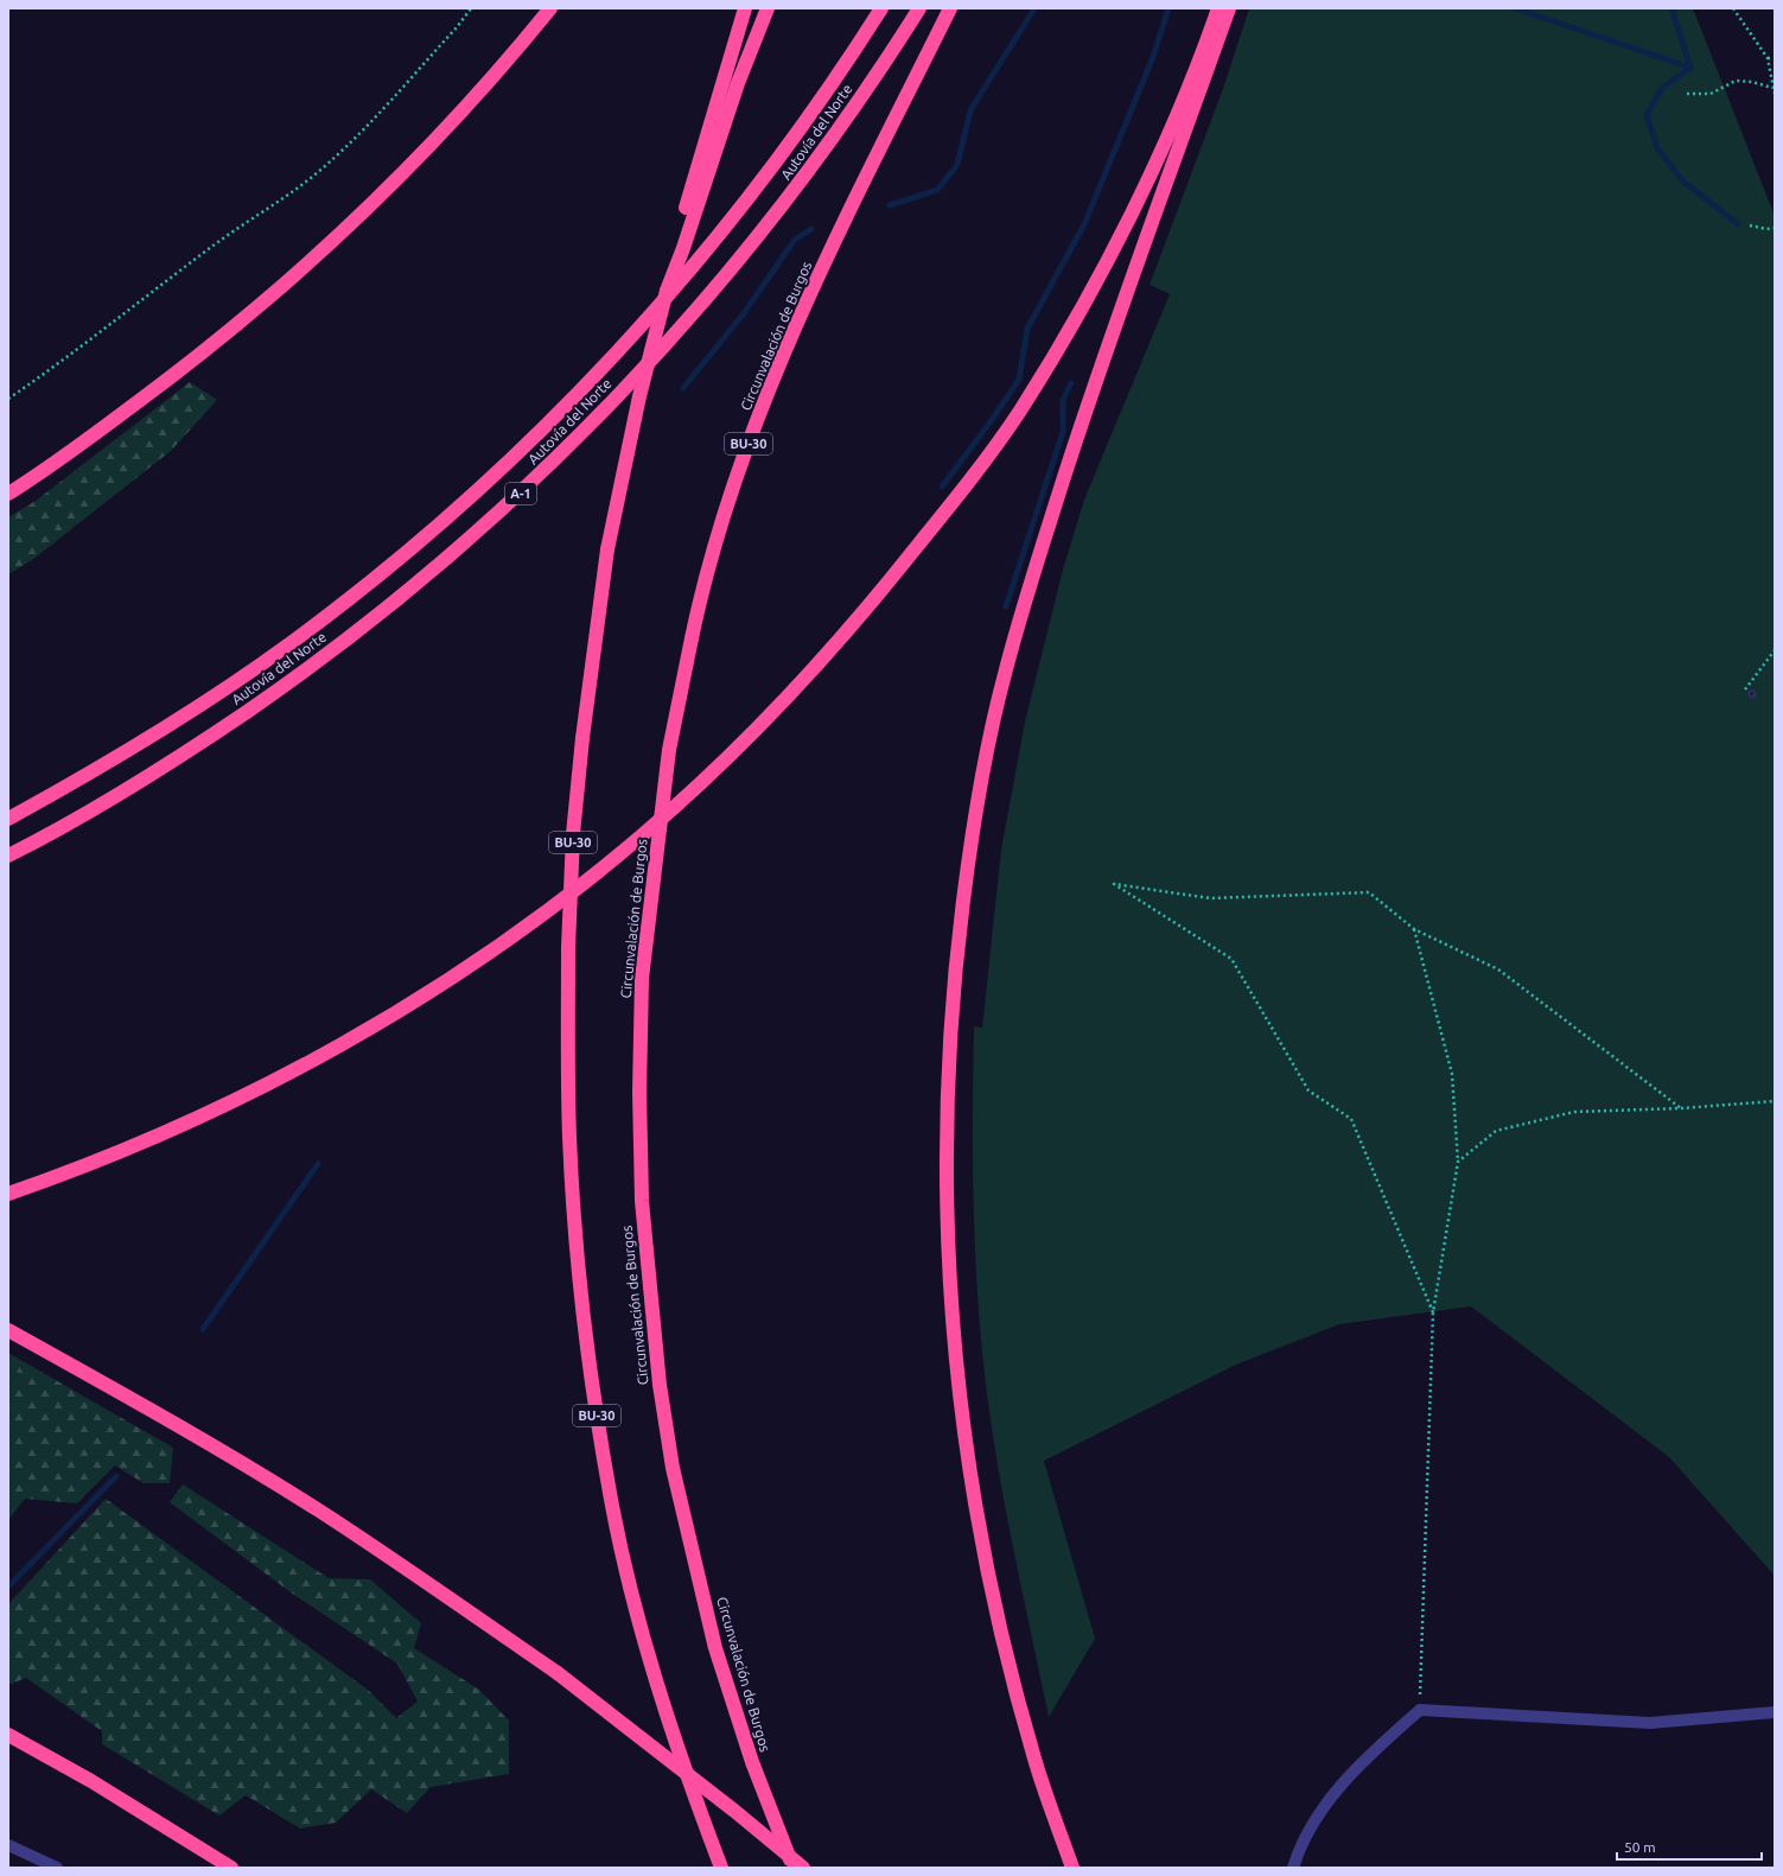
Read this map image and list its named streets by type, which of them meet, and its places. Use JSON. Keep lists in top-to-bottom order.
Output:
{
  "streets": {
    "highway": [
      "Autovía del Norte",
      "Circunvalación de Burgos",
      "BU-30",
      "A-1"
    ]
  },
  "scale_bar": "50 m"
}
